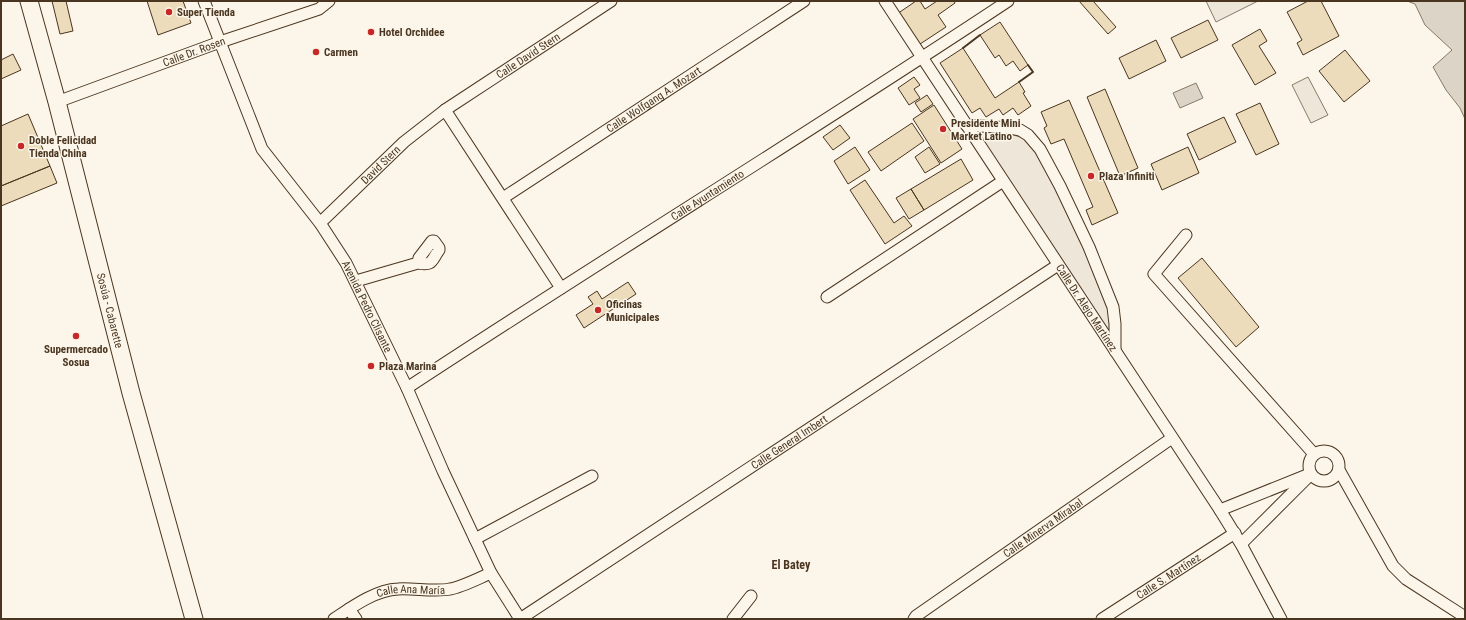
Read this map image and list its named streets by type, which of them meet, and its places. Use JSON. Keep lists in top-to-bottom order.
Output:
{
  "streets": {
    "main road": ["Sosúa - Cabarette"],
    "street": [
      "Calle Dr. Rosen",
      "Calle David Stern",
      "Calle Wolfgang A. Mozart",
      "David Stern",
      "Calle Ayuntamiento",
      "Avenida Pedro Clisante",
      "Calle Dr. Alejo Martínez",
      "Calle General Imbert",
      "Calle Minerva Mirabal",
      "Calle S. Martínez",
      "Calle Ana María"
    ]
  },
  "crossings": [
    ["Calle Dr. Rosen", "Avenida Pedro Clisante"],
    ["Calle Dr. Rosen", "Sosúa - Cabarette"],
    ["Calle David Stern", "David Stern"],
    ["David Stern", "Avenida Pedro Clisante"],
    ["Calle Ayuntamiento", "Avenida Pedro Clisante"],
    ["Calle Ayuntamiento", "Calle Dr. Alejo Martínez"],
    ["Avenida Pedro Clisante", "Calle General Imbert"],
    ["Avenida Pedro Clisante", "Calle Ana María"],
    ["Calle Dr. Alejo Martínez", "Calle General Imbert"],
    ["Calle Dr. Alejo Martínez", "Calle Minerva Mirabal"],
    ["Calle Dr. Alejo Martínez", "Calle S. Martínez"]
  ],
  "districts": ["El Batey"],
  "places": [
    "Super Tienda",
    "Hotel Orchidee",
    "Carmen",
    "Presidente Mini Market Latino",
    "Doble Felicidad Tienda China",
    "Plaza Infiniti",
    "Oficinas Municipales",
    "Supermercado Sosua",
    "Plaza Marina"
  ]
}
